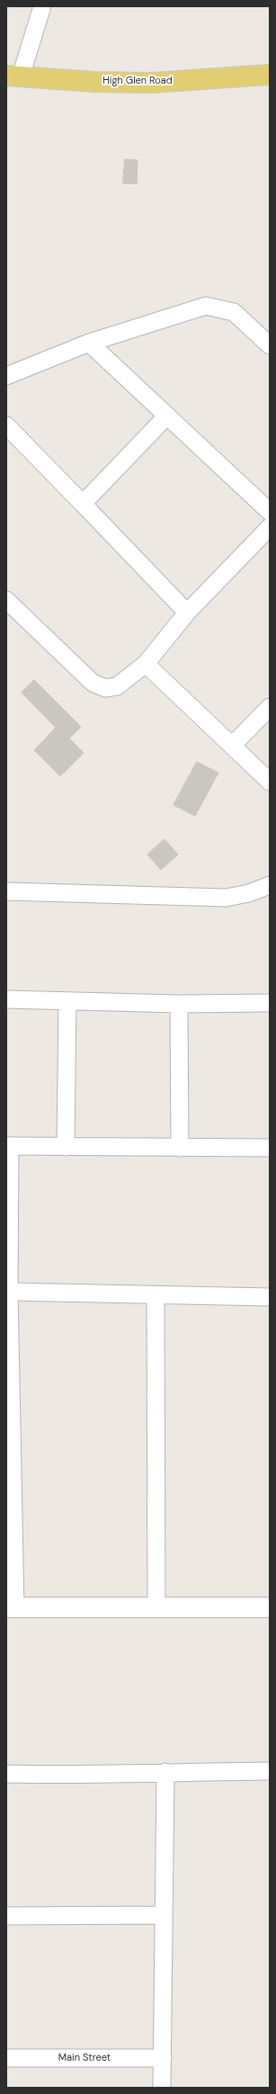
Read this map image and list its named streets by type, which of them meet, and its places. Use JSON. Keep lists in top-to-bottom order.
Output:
{
  "streets": {
    "main road": ["High Glen Road"],
    "street": ["Main Street"]
  }
}
